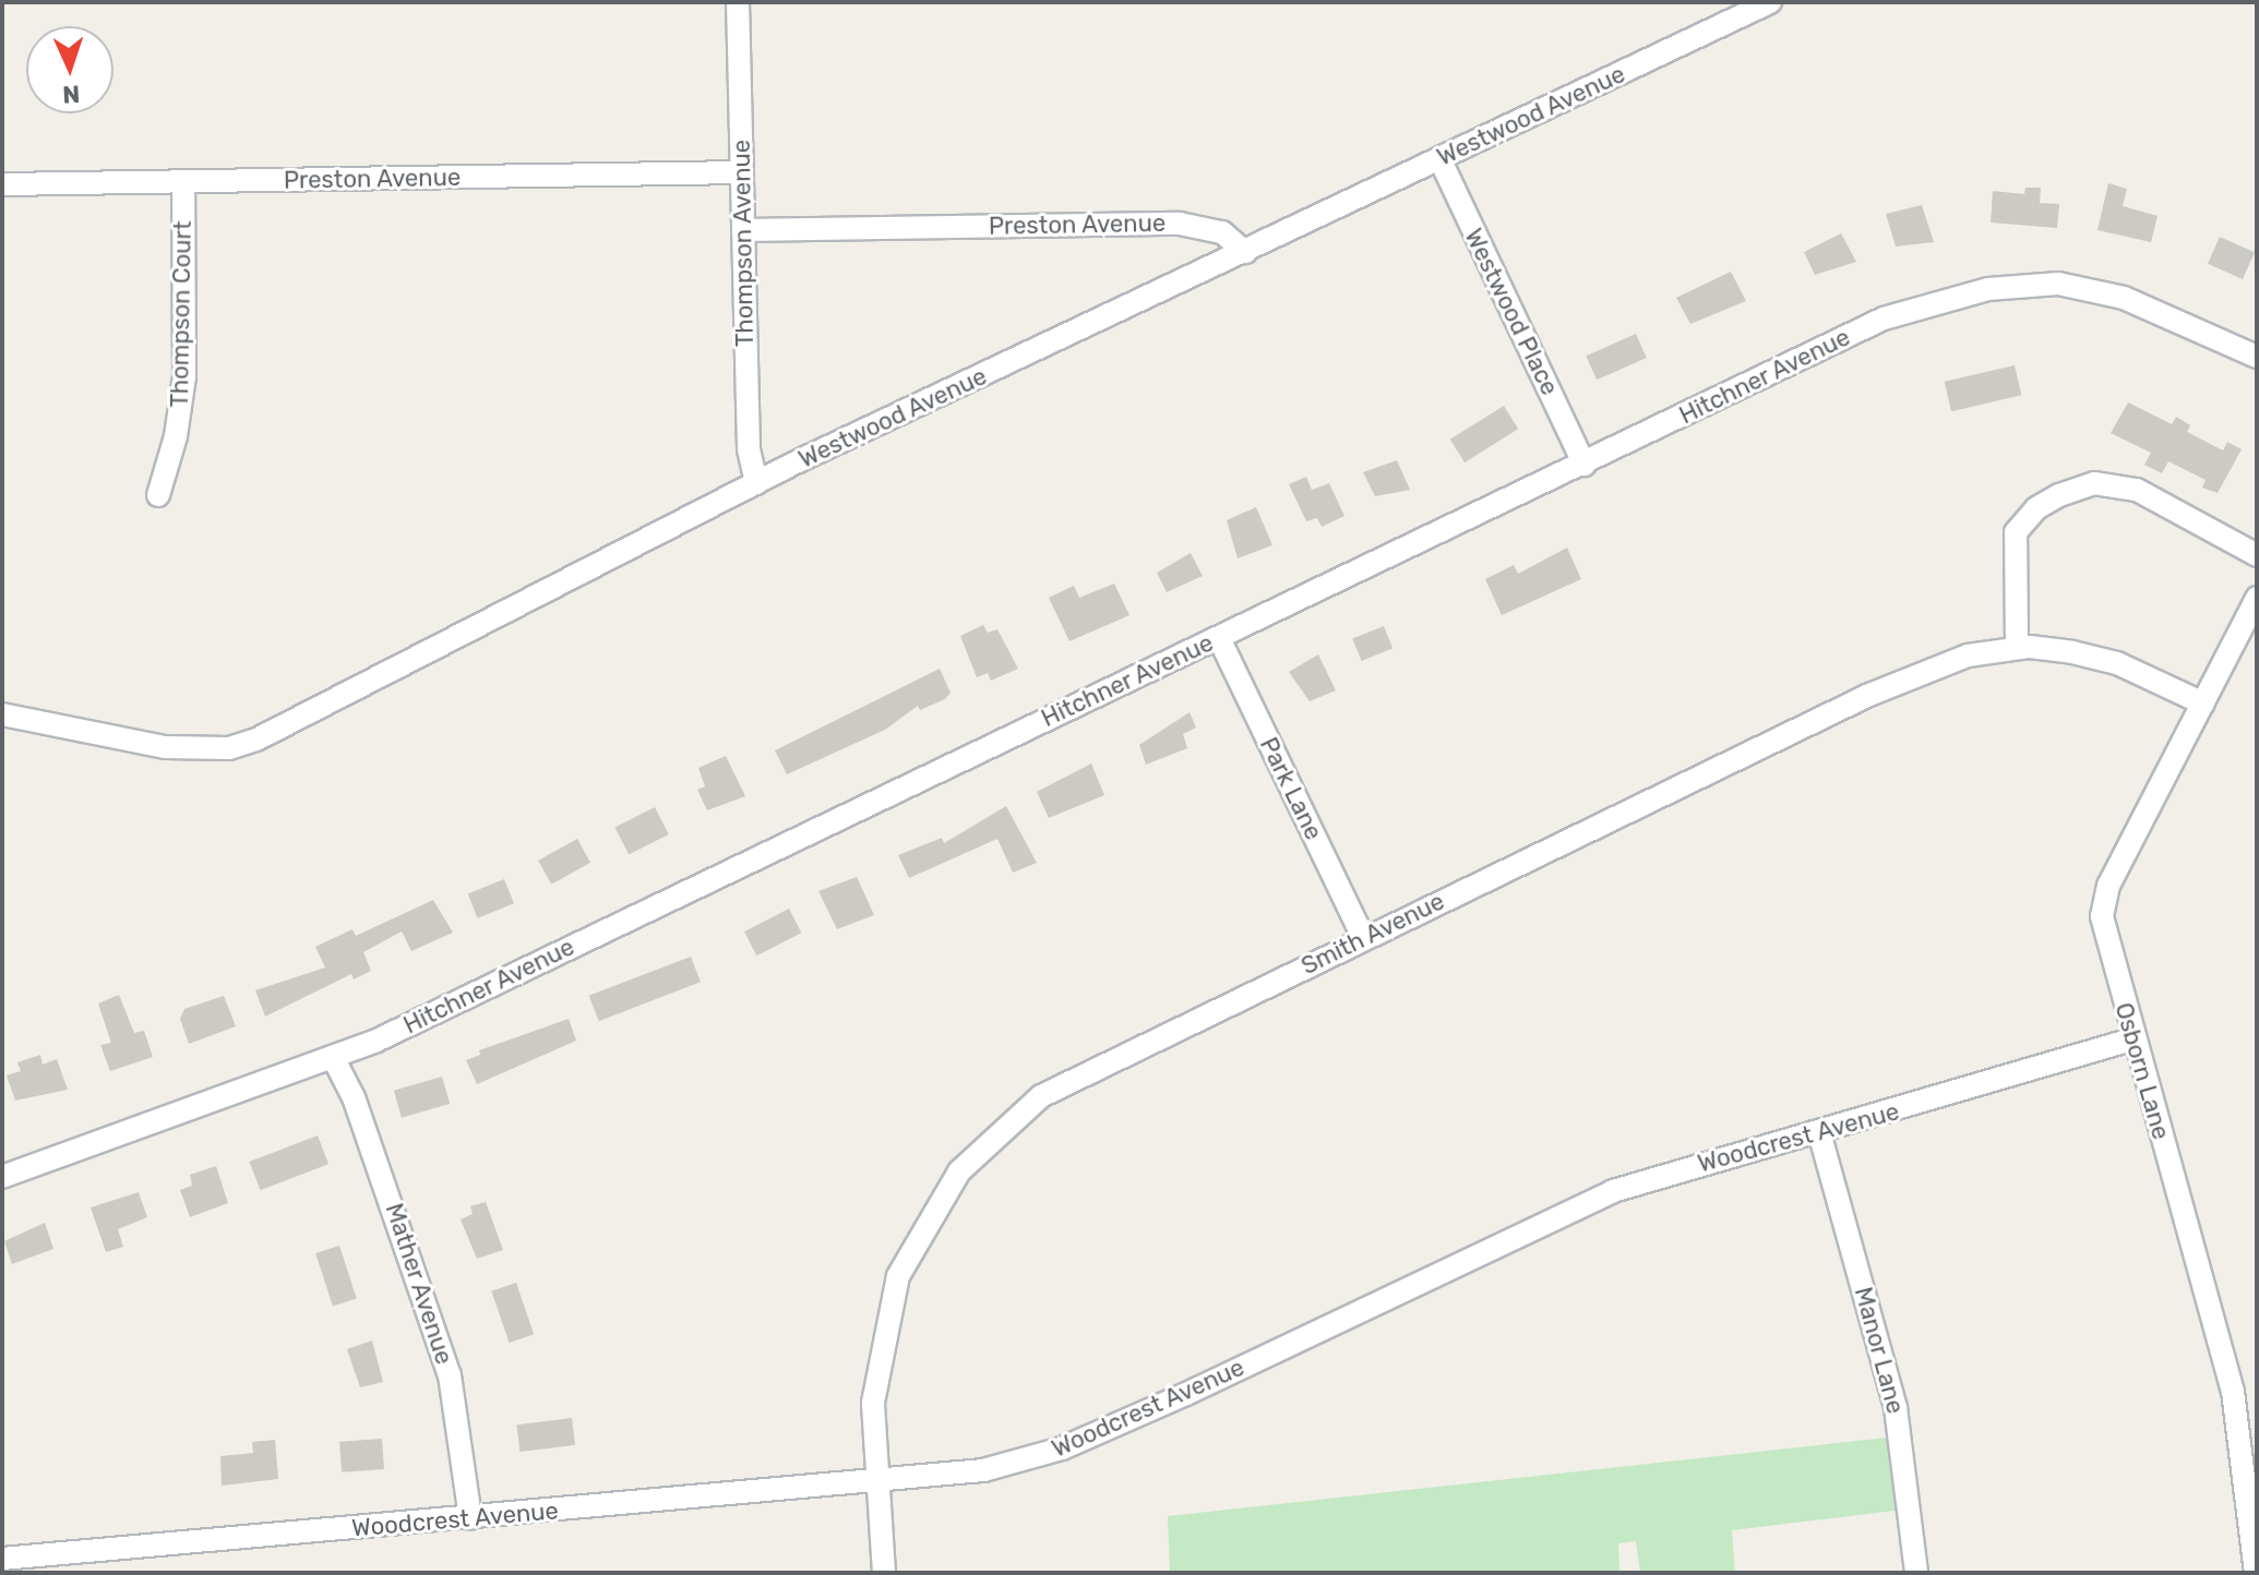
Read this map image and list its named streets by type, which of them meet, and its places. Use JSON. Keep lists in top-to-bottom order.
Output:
{
  "streets": {
    "street": [
      "Westwood Avenue",
      "Preston Avenue",
      "Thompson Avenue",
      "Westwood Place",
      "Thompson Court",
      "Hitchner Avenue",
      "Park Lane",
      "Smith Avenue",
      "Osborn Lane",
      "Woodcrest Avenue",
      "Mather Avenue",
      "Manor Lane"
    ]
  },
  "crossings": [
    ["Westwood Avenue", "Preston Avenue"],
    ["Westwood Avenue", "Thompson Avenue"],
    ["Westwood Avenue", "Westwood Place"],
    ["Preston Avenue", "Thompson Avenue"],
    ["Preston Avenue", "Thompson Court"],
    ["Westwood Place", "Hitchner Avenue"],
    ["Hitchner Avenue", "Park Lane"],
    ["Hitchner Avenue", "Mather Avenue"],
    ["Park Lane", "Smith Avenue"],
    ["Smith Avenue", "Osborn Lane"],
    ["Smith Avenue", "Woodcrest Avenue"],
    ["Osborn Lane", "Woodcrest Avenue"],
    ["Woodcrest Avenue", "Mather Avenue"],
    ["Woodcrest Avenue", "Manor Lane"]
  ],
  "north": "bottom"
}
